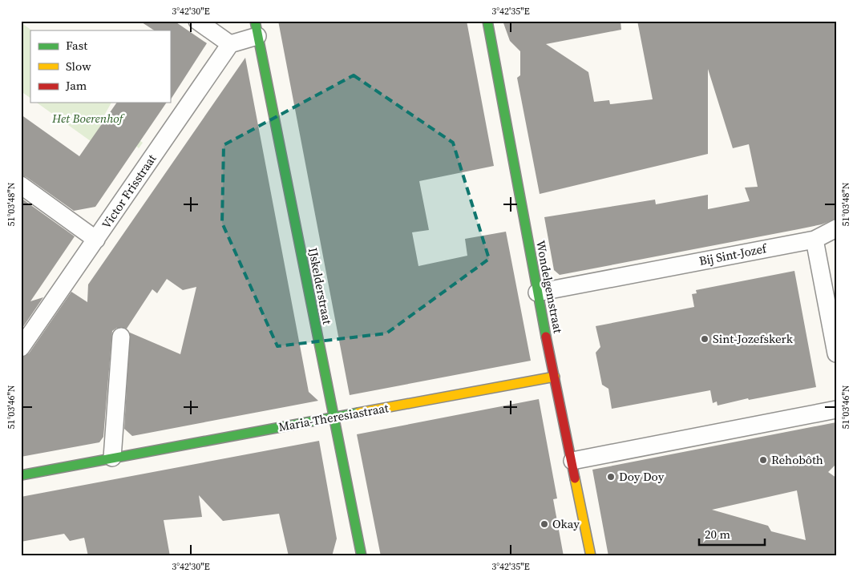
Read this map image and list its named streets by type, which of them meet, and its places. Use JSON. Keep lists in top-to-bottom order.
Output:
{
  "streets": {
    "street": [
      "Victor Frisstraat",
      "Bij Sint-Jozef",
      "IJskelderstraat",
      "Wondelgemstraat",
      "Maria-Theresiastraat"
    ]
  },
  "crossings": [
    ["Bij Sint-Jozef", "Wondelgemstraat"],
    ["IJskelderstraat", "Maria-Theresiastraat"],
    ["Wondelgemstraat", "Maria-Theresiastraat"]
  ],
  "parks": ["Het Boerenhof"],
  "places": [
    "Sint-Jozefskerk",
    "Rehobôth",
    "Doy Doy",
    "Okay"
  ],
  "legend": ["Fast", "Slow", "Jam"],
  "scale_bar": "20 m",
  "coordinates": [
    "3°42'30\"E",
    "3°42'35\"E",
    "51°03'48\"N",
    "51°03'46\"N"
  ]
}
